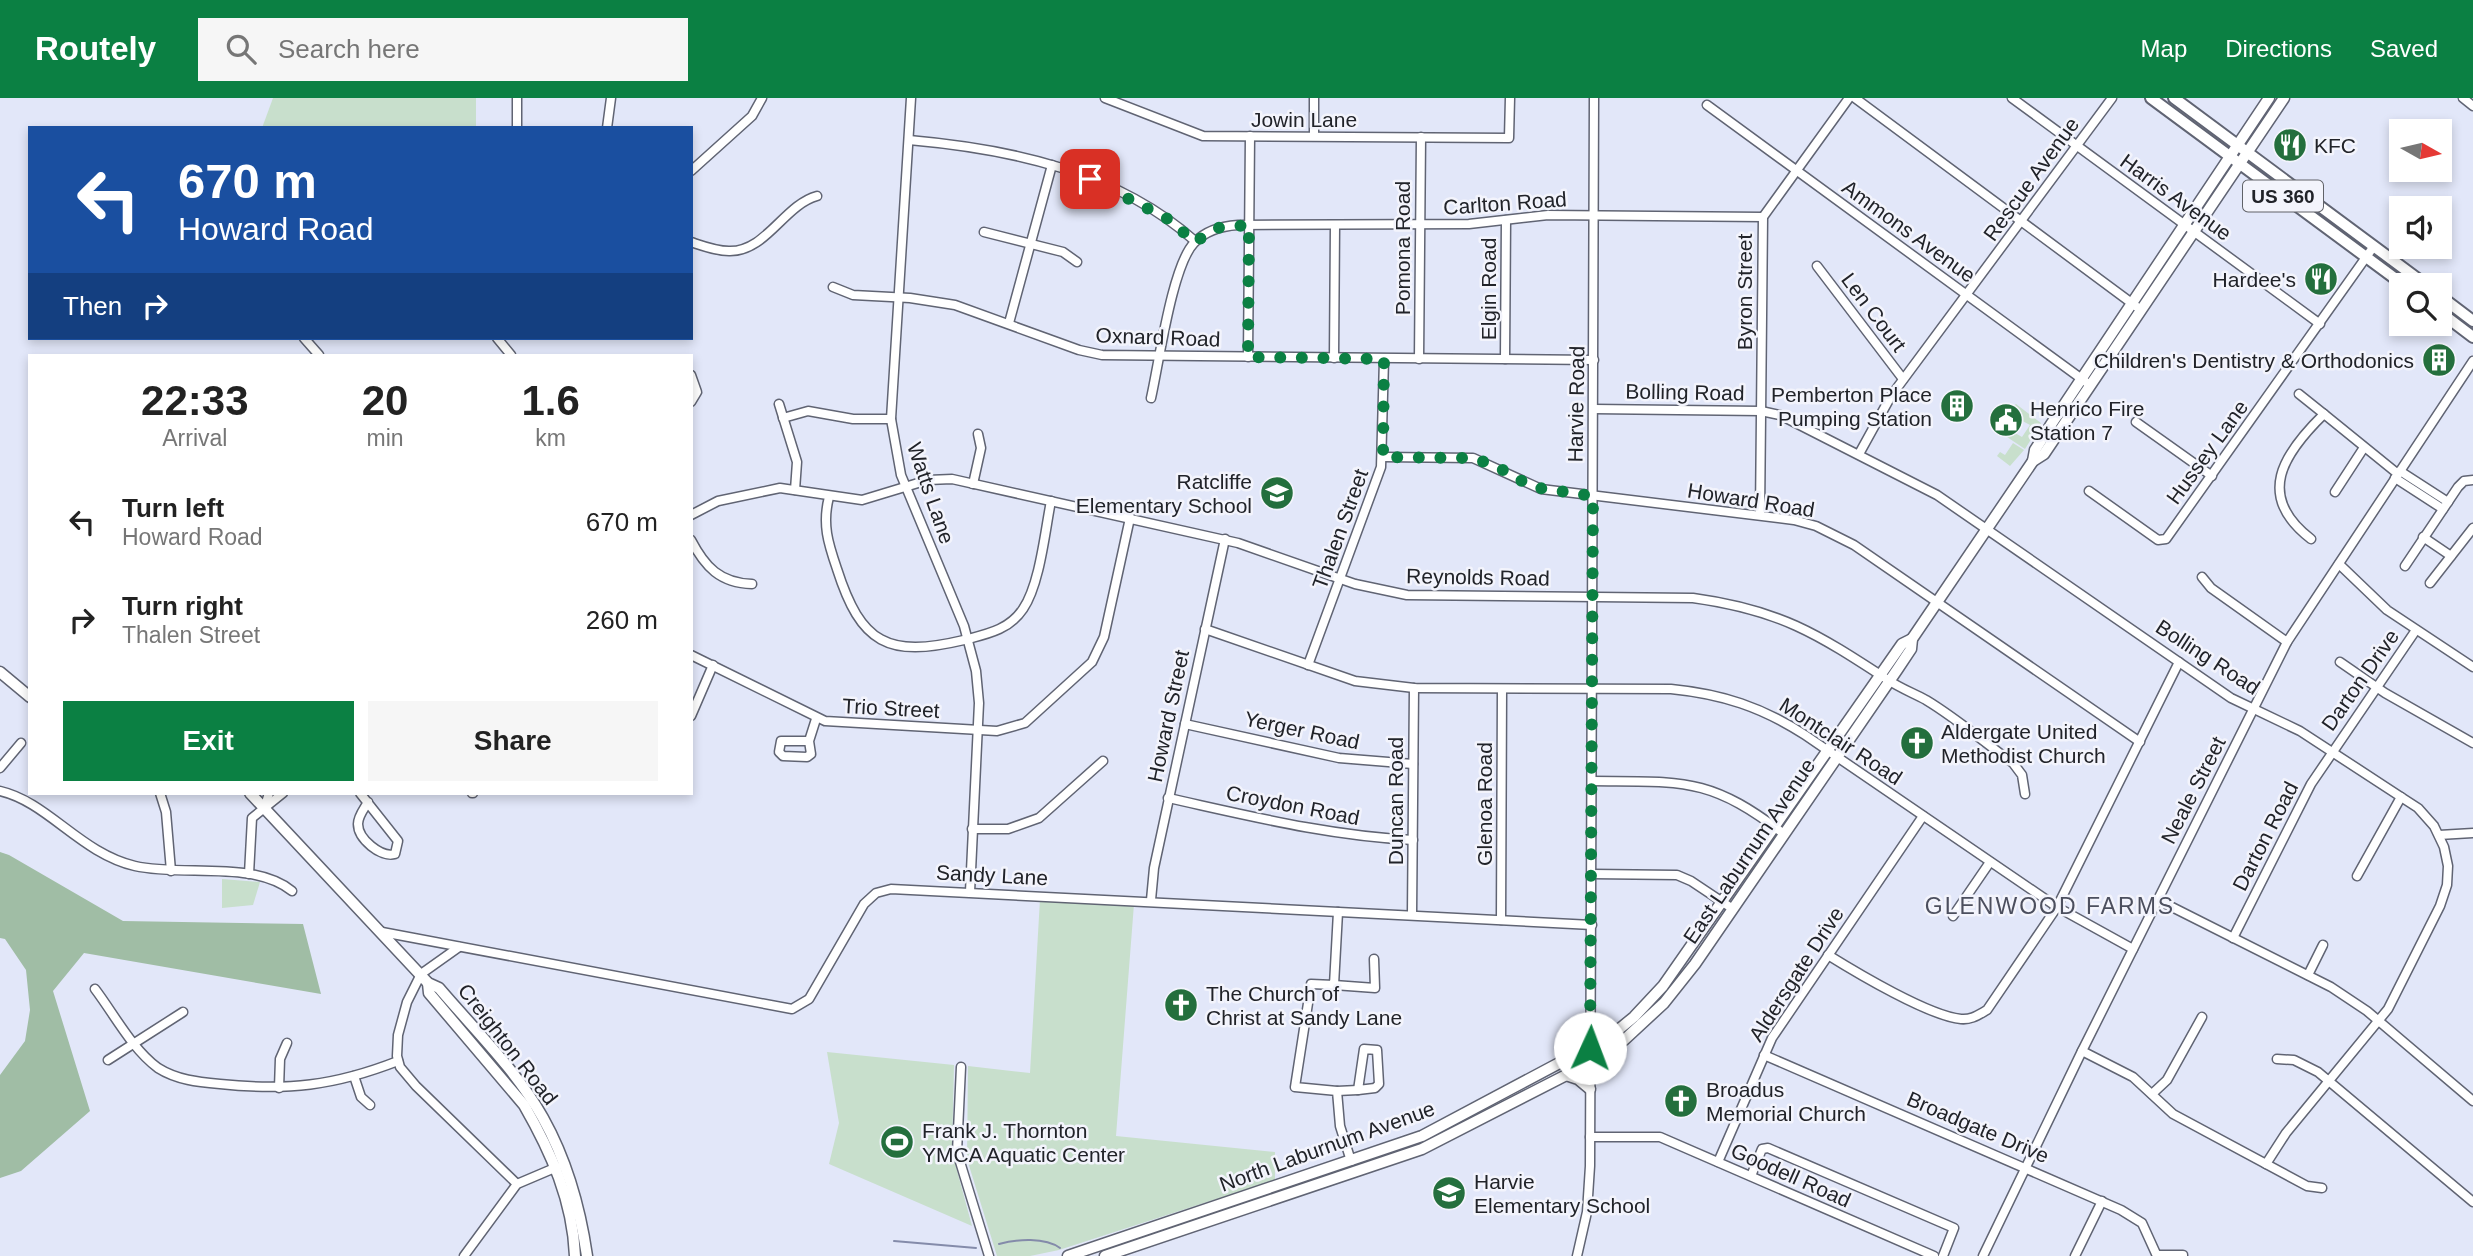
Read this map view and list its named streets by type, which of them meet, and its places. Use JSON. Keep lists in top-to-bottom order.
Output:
{
  "streets": {
    "highway": ["US 360"],
    "main road": ["East Laburnum Avenue", "Creighton Road", "North Laburnum Avenue"],
    "street": [
      "Jowin Lane",
      "Rescue Avenue",
      "Harris Avenue",
      "Carlton Road",
      "Ammons Avenue",
      "Pomona Road",
      "Elgin Road",
      "Byron Street",
      "Len Court",
      "Oxnard Road",
      "Bolling Road",
      "Harvie Road",
      "Hussey Lane",
      "Watts Lane",
      "Howard Road",
      "Thalen Street",
      "Reynolds Road",
      "Darton Drive",
      "Trio Street",
      "Howard Street",
      "Yerger Road",
      "Montclair Road",
      "Neale Street",
      "Duncan Road",
      "Glenoa Road",
      "Croydon Road",
      "Darton Road",
      "Sandy Lane",
      "Aldersgate Drive",
      "Broadgate Drive",
      "Goodell Road"
    ]
  },
  "crossings": [
    ["Jowin Lane", "Pomona Road"],
    ["Rescue Avenue", "Harris Avenue"],
    ["Rescue Avenue", "Ammons Avenue"],
    ["Rescue Avenue", "Len Court"],
    ["Rescue Avenue", "Bolling Road"],
    ["US 360", "Hussey Lane"],
    ["US 360", "East Laburnum Avenue"],
    ["Harris Avenue", "Hussey Lane"],
    ["Harris Avenue", "East Laburnum Avenue"],
    ["Carlton Road", "Pomona Road"],
    ["Carlton Road", "Elgin Road"],
    ["Carlton Road", "Byron Street"],
    ["Carlton Road", "Harvie Road"],
    ["Ammons Avenue", "Byron Street"],
    ["Ammons Avenue", "East Laburnum Avenue"],
    ["Pomona Road", "Oxnard Road"],
    ["Elgin Road", "Oxnard Road"],
    ["Byron Street", "Bolling Road"],
    ["Byron Street", "Howard Road"],
    ["Oxnard Road", "Harvie Road"],
    ["Oxnard Road", "Watts Lane"],
    ["Oxnard Road", "Thalen Street"],
    ["Bolling Road", "Harvie Road"],
    ["Bolling Road", "Darton Drive"],
    ["Bolling Road", "Neale Street"],
    ["Bolling Road", "Darton Road"],
    ["Bolling Road", "East Laburnum Avenue"],
    ["Harvie Road", "Howard Road"],
    ["Harvie Road", "Reynolds Road"],
    ["Harvie Road", "Montclair Road"],
    ["Harvie Road", "East Laburnum Avenue"],
    ["Harvie Road", "Sandy Lane"],
    ["Harvie Road", "North Laburnum Avenue"],
    ["Harvie Road", "Goodell Road"],
    ["Watts Lane", "Reynolds Road"],
    ["Watts Lane", "Trio Street"],
    ["Watts Lane", "Sandy Lane"],
    ["Howard Road", "Thalen Street"],
    ["Howard Road", "East Laburnum Avenue"],
    ["Thalen Street", "Reynolds Road"],
    ["Thalen Street", "Montclair Road"],
    ["Reynolds Road", "Trio Street"],
    ["Reynolds Road", "Howard Street"],
    ["Reynolds Road", "East Laburnum Avenue"],
    ["Darton Drive", "Darton Road"],
    ["Howard Street", "Yerger Road"],
    ["Howard Street", "Montclair Road"],
    ["Howard Street", "Croydon Road"],
    ["Howard Street", "Sandy Lane"],
    ["Yerger Road", "Duncan Road"],
    ["Montclair Road", "Neale Street"],
    ["Montclair Road", "Duncan Road"],
    ["Montclair Road", "Glenoa Road"],
    ["Montclair Road", "East Laburnum Avenue"],
    ["Montclair Road", "Aldersgate Drive"],
    ["Neale Street", "Broadgate Drive"],
    ["Duncan Road", "Croydon Road"],
    ["Duncan Road", "Sandy Lane"],
    ["Glenoa Road", "Sandy Lane"],
    ["East Laburnum Avenue", "North Laburnum Avenue"],
    ["Sandy Lane", "Creighton Road"],
    ["Aldersgate Drive", "Broadgate Drive"],
    ["Aldersgate Drive", "Goodell Road"]
  ],
  "districts": ["GLENWOOD FARMS"],
  "places": {
    "restaurant": ["KFC", "Hardee's"],
    "building": ["Children's Dentistry & Orthodonics", "Pemberton Place Pumping Station"],
    "public building": ["Henrico Fire Station 7"],
    "school or university": ["Ratcliffe Elementary School", "Harvie Elementary School"],
    "church": ["Aldergate United Methodist Church", "The Church of Christ at Sandy Lane", "Broadus Memorial Church"],
    "sports": ["Frank J. Thornton YMCA Aquatic Center"]
  },
  "north": "right",
  "page": {
    "header": "Routely",
    "search": "Search here",
    "nav": ["Map", "Directions", "Saved"],
    "turn": ["670 m", "Howard Road"],
    "then": "Then",
    "eta": [
      "22:33",
      "Arrival",
      "20",
      "min",
      "1.6",
      "km"
    ],
    "list": [
      {
        "name": "Turn left",
        "note": "Howard Road",
        "value": "670 m"
      },
      {
        "name": "Turn right",
        "note": "Thalen Street",
        "value": "260 m"
      }
    ],
    "buttons": ["Exit", "Share"]
  }
}
